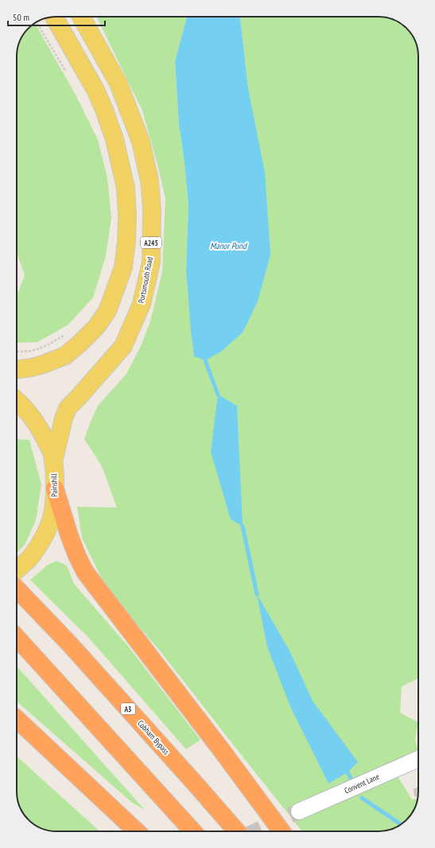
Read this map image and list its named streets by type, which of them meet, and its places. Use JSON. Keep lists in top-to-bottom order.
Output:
{
  "streets": {
    "highway": ["A3", "Cobham Bypass"],
    "main road": ["A245", "Portsmouth Road", "Painshill"],
    "lane": ["Convent Lane"]
  },
  "crossings": [
    ["Portsmouth Road", "Painshill"]
  ],
  "water": ["Manor Pond"],
  "scale_bar": "50 m"
}
